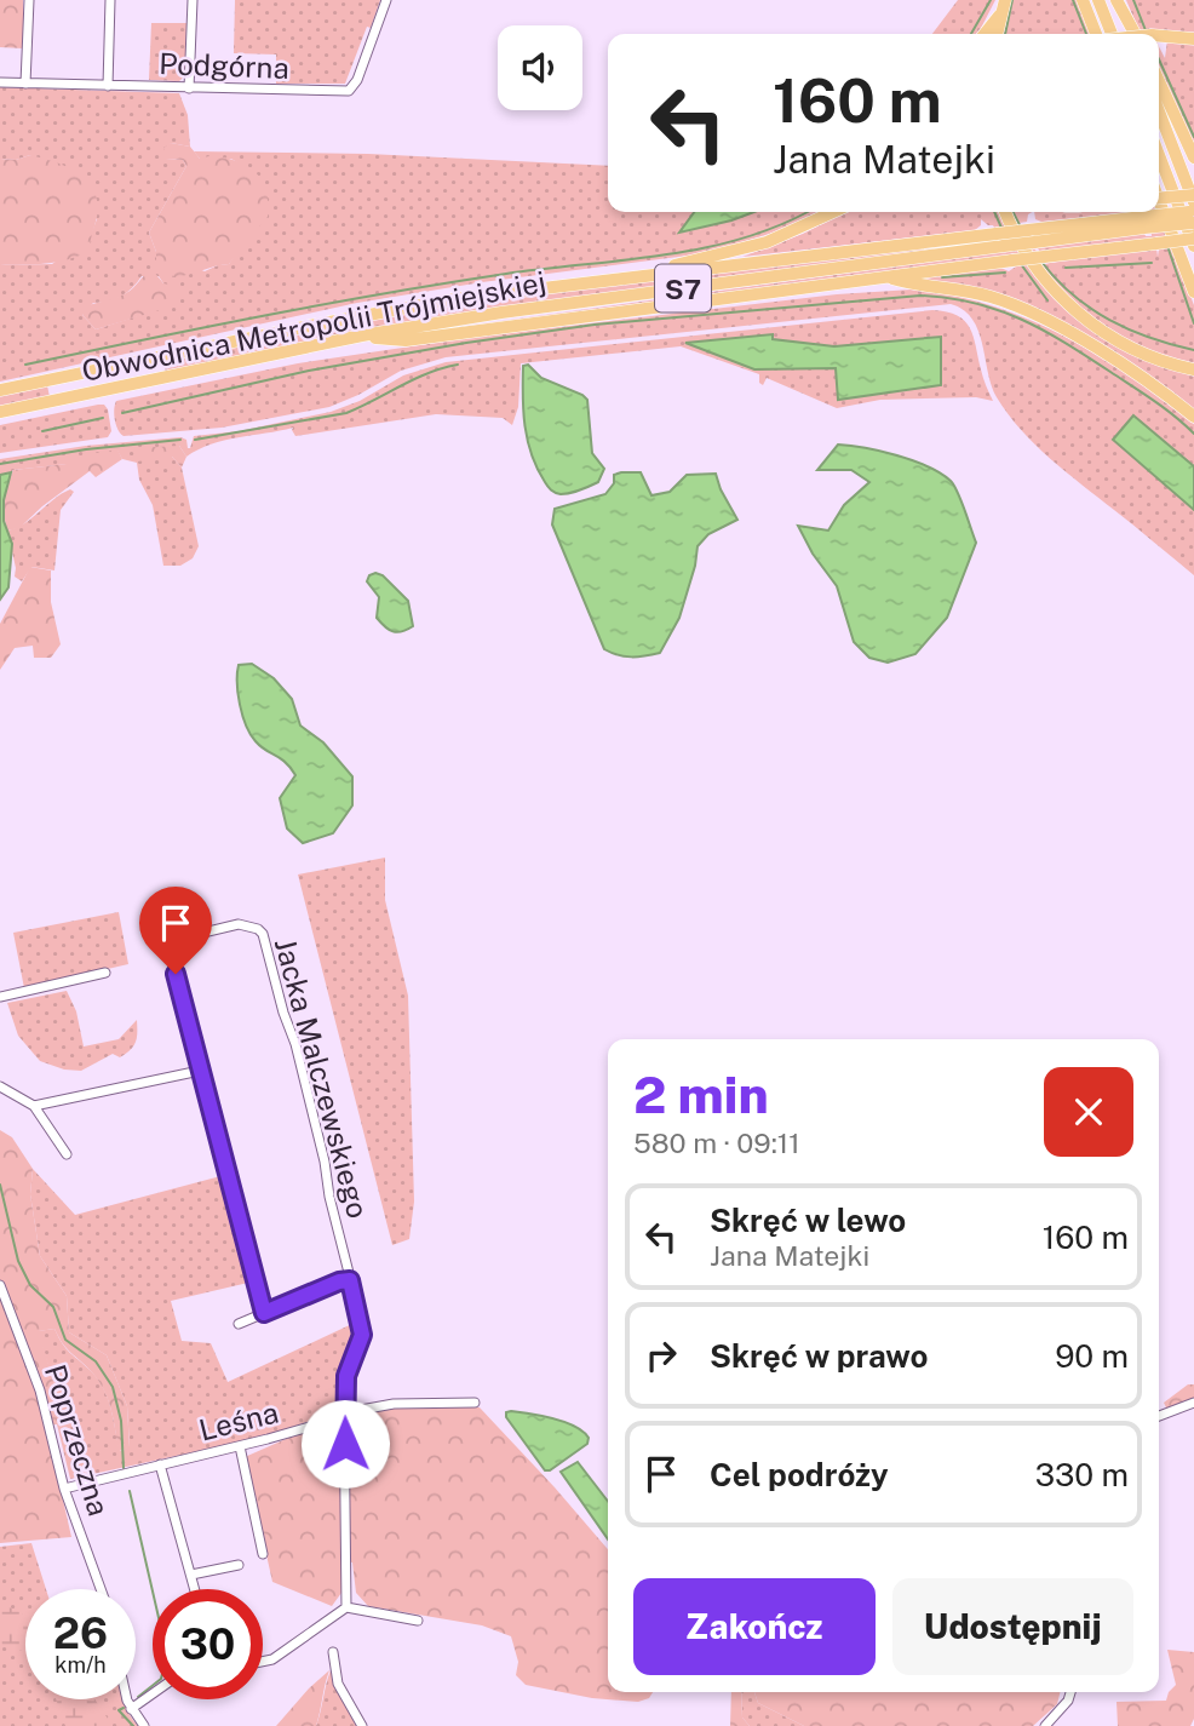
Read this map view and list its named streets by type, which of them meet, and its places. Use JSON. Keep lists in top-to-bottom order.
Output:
{
  "streets": {
    "highway": ["S7", "Obwodnica Metropolii Trójmiejskiej"],
    "street": [
      "Podgórna",
      "Jacka Malczewskiego",
      "Leśna",
      "Poprzeczna"
    ]
  },
  "crossings": [
    ["Leśna", "Poprzeczna"]
  ],
  "page": {
    "turn": ["160 m", "Jana Matejki"],
    "heading": ["2 min", "580 m · 09:11"],
    "list": [
      {
        "name": "Skręć w lewo",
        "note": "Jana Matejki",
        "value": "160 m"
      },
      {
        "name": "Skręć w prawo",
        "value": "90 m"
      },
      {
        "name": "Cel podróży",
        "value": "330 m"
      }
    ],
    "buttons": ["Zakończ", "Udostępnij"],
    "speed": "26 km/h",
    "limit": "30"
  }
}
